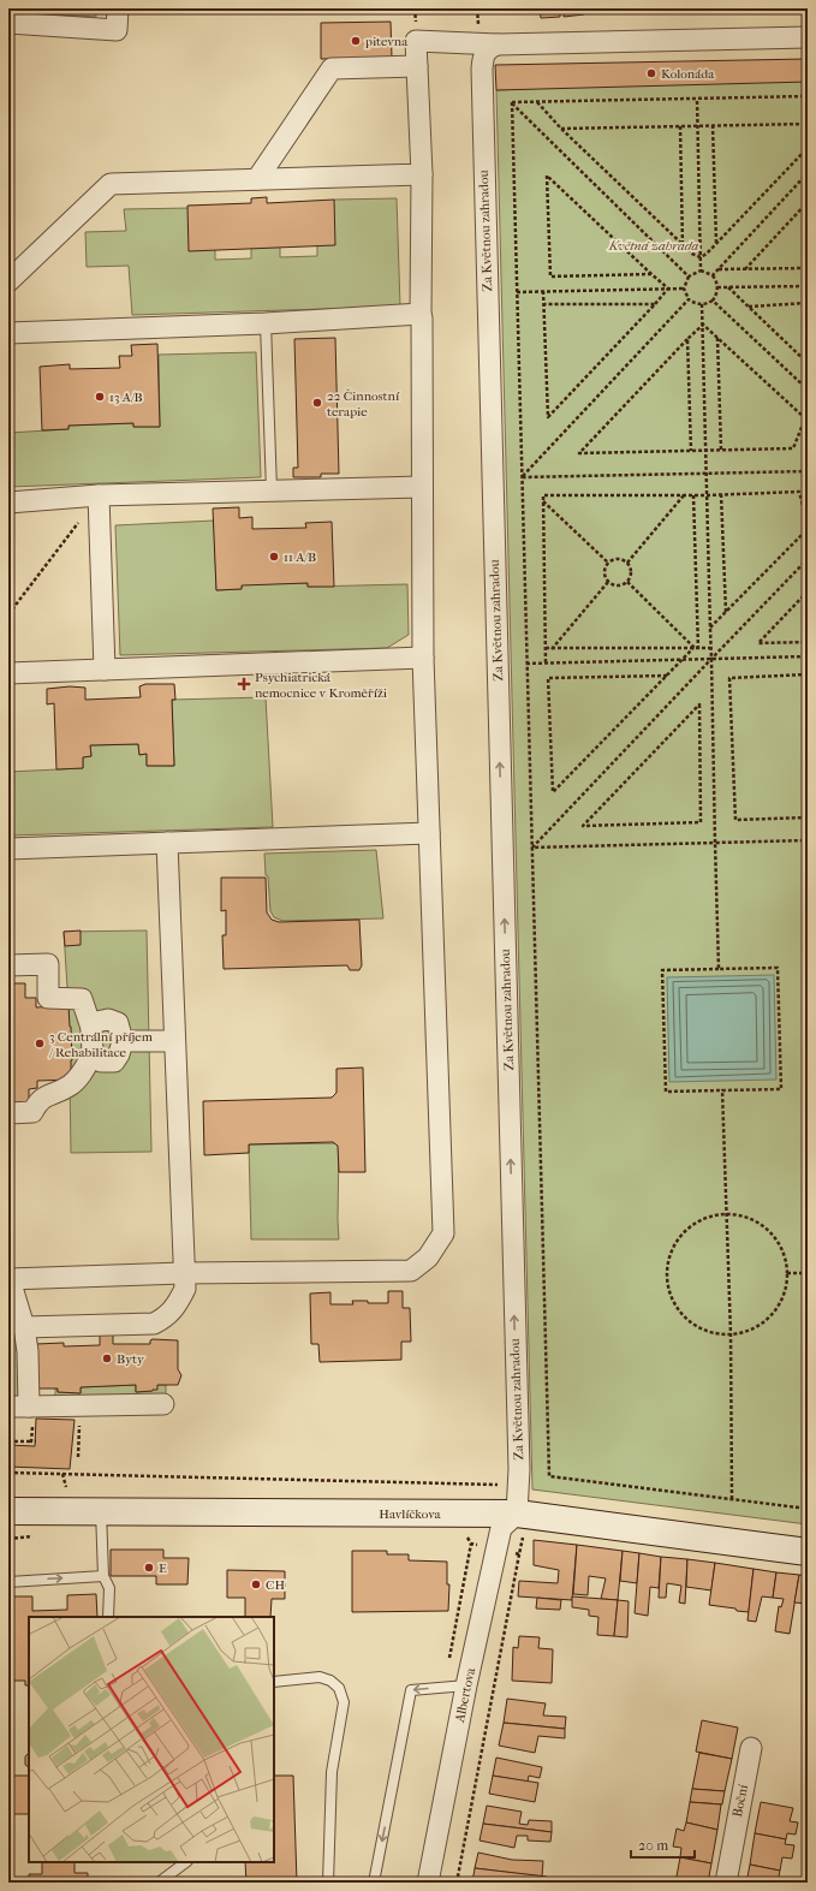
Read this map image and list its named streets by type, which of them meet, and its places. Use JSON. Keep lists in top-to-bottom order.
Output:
{
  "streets": {
    "street": [
      "Za Květnou zahradou",
      "Havlíčkova",
      "Albertova",
      "Boční"
    ]
  },
  "crossings": [
    ["Za Květnou zahradou", "Havlíčkova"],
    ["Za Květnou zahradou", "Albertova"],
    ["Havlíčkova", "Albertova"]
  ],
  "parks": ["Květná zahrada"],
  "places": {
    "other": [
      "pitevna",
      "Kolonáda",
      "13 A/B",
      "22 Činnostní terapie",
      "11 A/B",
      "3 Centrální příjem / Rehabilitace",
      "Byty",
      "E",
      "CH"
    ],
    "health": ["Psychiatrická nemocnice v Kroměříži"]
  },
  "scale_bar": "20 m"
}
